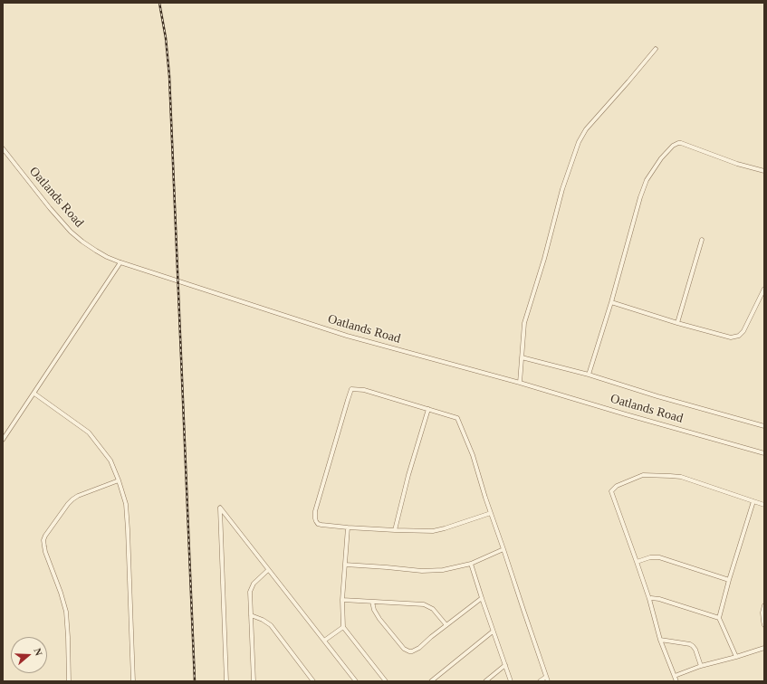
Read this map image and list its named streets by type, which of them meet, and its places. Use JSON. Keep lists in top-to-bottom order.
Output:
{
  "streets": {
    "street": ["Oatlands Road"]
  },
  "north": "right"
}
